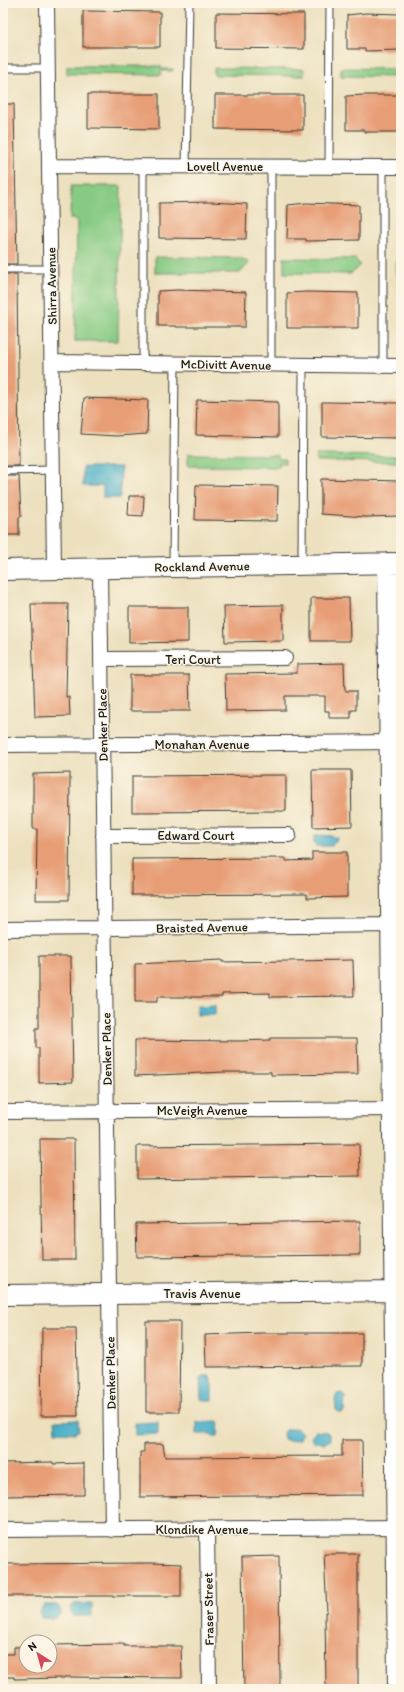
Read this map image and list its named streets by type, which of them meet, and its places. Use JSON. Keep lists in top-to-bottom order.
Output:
{
  "streets": {
    "street": [
      "Lovell Avenue",
      "Shirra Avenue",
      "McDivitt Avenue",
      "Rockland Avenue",
      "Teri Court",
      "Denker Place",
      "Monahan Avenue",
      "Edward Court",
      "Braisted Avenue",
      "McVeigh Avenue",
      "Travis Avenue",
      "Klondike Avenue",
      "Fraser Street"
    ]
  },
  "crossings": [
    ["Lovell Avenue", "Shirra Avenue"],
    ["Shirra Avenue", "McDivitt Avenue"],
    ["Shirra Avenue", "Rockland Avenue"],
    ["Rockland Avenue", "Denker Place"],
    ["Teri Court", "Denker Place"],
    ["Denker Place", "Monahan Avenue"],
    ["Denker Place", "Edward Court"],
    ["Denker Place", "Braisted Avenue"],
    ["Denker Place", "McVeigh Avenue"],
    ["Denker Place", "Travis Avenue"],
    ["Denker Place", "Klondike Avenue"],
    ["Klondike Avenue", "Fraser Street"]
  ],
  "north": "top left"
}
